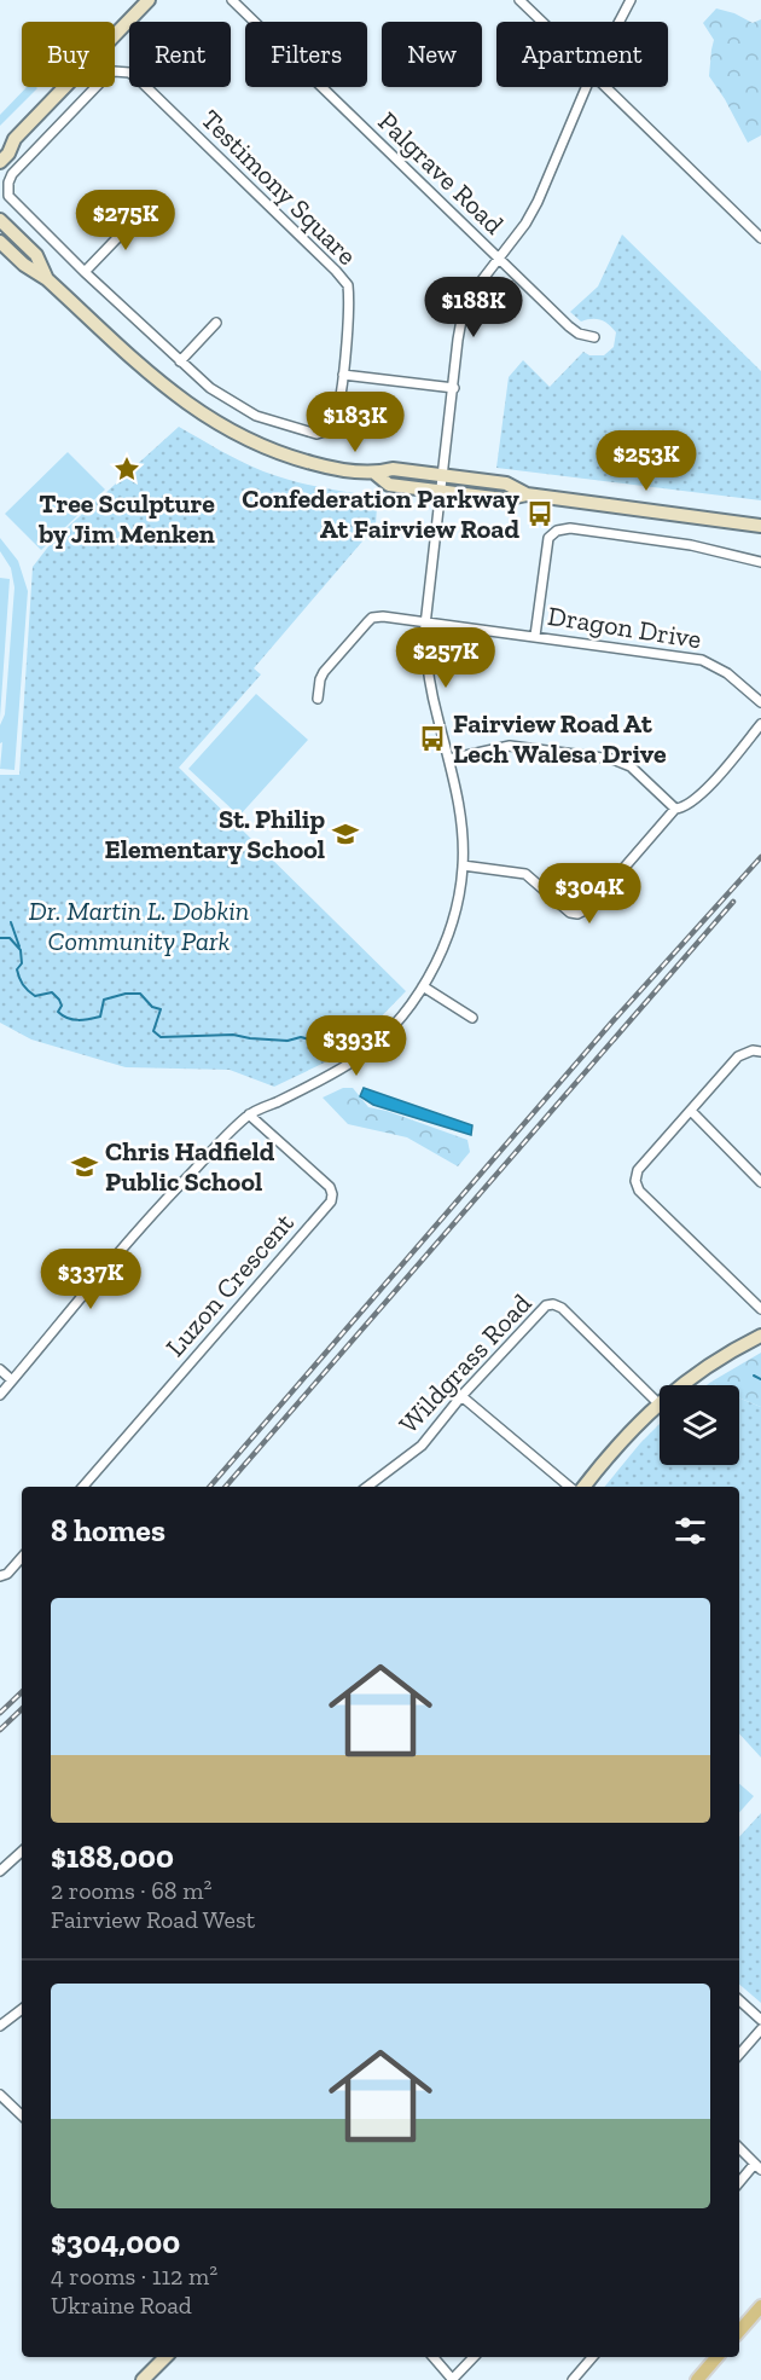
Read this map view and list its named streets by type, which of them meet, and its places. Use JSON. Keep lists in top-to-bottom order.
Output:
{
  "streets": {
    "street": [
      "Palgrave Road",
      "Testimony Square",
      "Dragon Drive",
      "Luzon Crescent",
      "Wildgrass Road"
    ]
  },
  "parks": ["Dr. Martin L. Dobkin Community Park"],
  "places": {
    "place": ["Tree Sculpture by Jim Menken"],
    "bus stop": ["Confederation Parkway At Fairview Road", "Fairview Road At Lech Walesa Drive"],
    "school or university": ["St. Philip Elementary School", "Chris Hadfield Public School"]
  },
  "page": {
    "chip": [
      "Buy",
      "Rent",
      "Filters",
      "New",
      "Apartment"
    ],
    "price": [
      "$275K",
      "$188K",
      "$183K",
      "$253K",
      "$257K",
      "$304K",
      "$393K",
      "$337K"
    ],
    "heading": "8 homes",
    "list": [
      {
        "name": "$188,000",
        "note": "2 rooms · 68 m² · Fairview Road West"
      },
      {
        "name": "$304,000",
        "note": "4 rooms · 112 m² · Ukraine Road"
      }
    ]
  }
}
